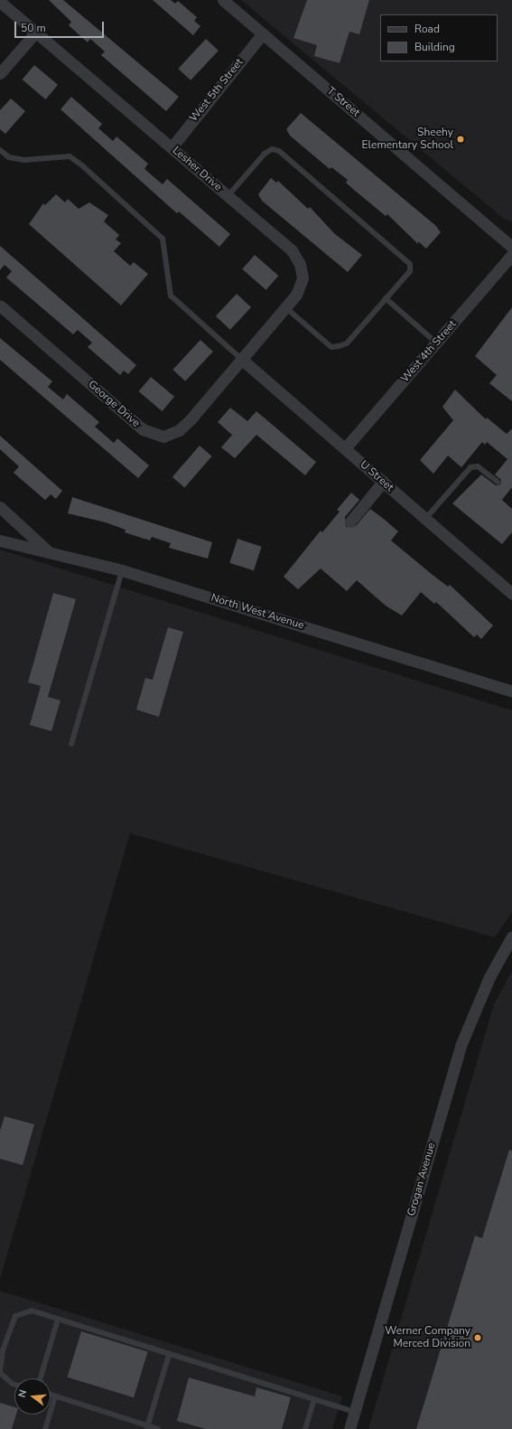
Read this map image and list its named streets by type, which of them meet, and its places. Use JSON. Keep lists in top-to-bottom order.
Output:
{
  "streets": {
    "street": [
      "West 5th Street",
      "T Street",
      "Lesher Drive",
      "West 4th Street",
      "George Drive",
      "U Street",
      "North West Avenue",
      "Grogan Avenue"
    ]
  },
  "crossings": [
    ["West 5th Street", "T Street"],
    ["West 5th Street", "Lesher Drive"],
    ["Lesher Drive", "George Drive"],
    ["Lesher Drive", "U Street"],
    ["West 4th Street", "U Street"],
    ["George Drive", "U Street"]
  ],
  "places": ["Sheehy Elementary School", "Werner Company Merced Division"],
  "legend": ["Road", "Building"],
  "scale_bar": "50 m",
  "north": "left"
}
